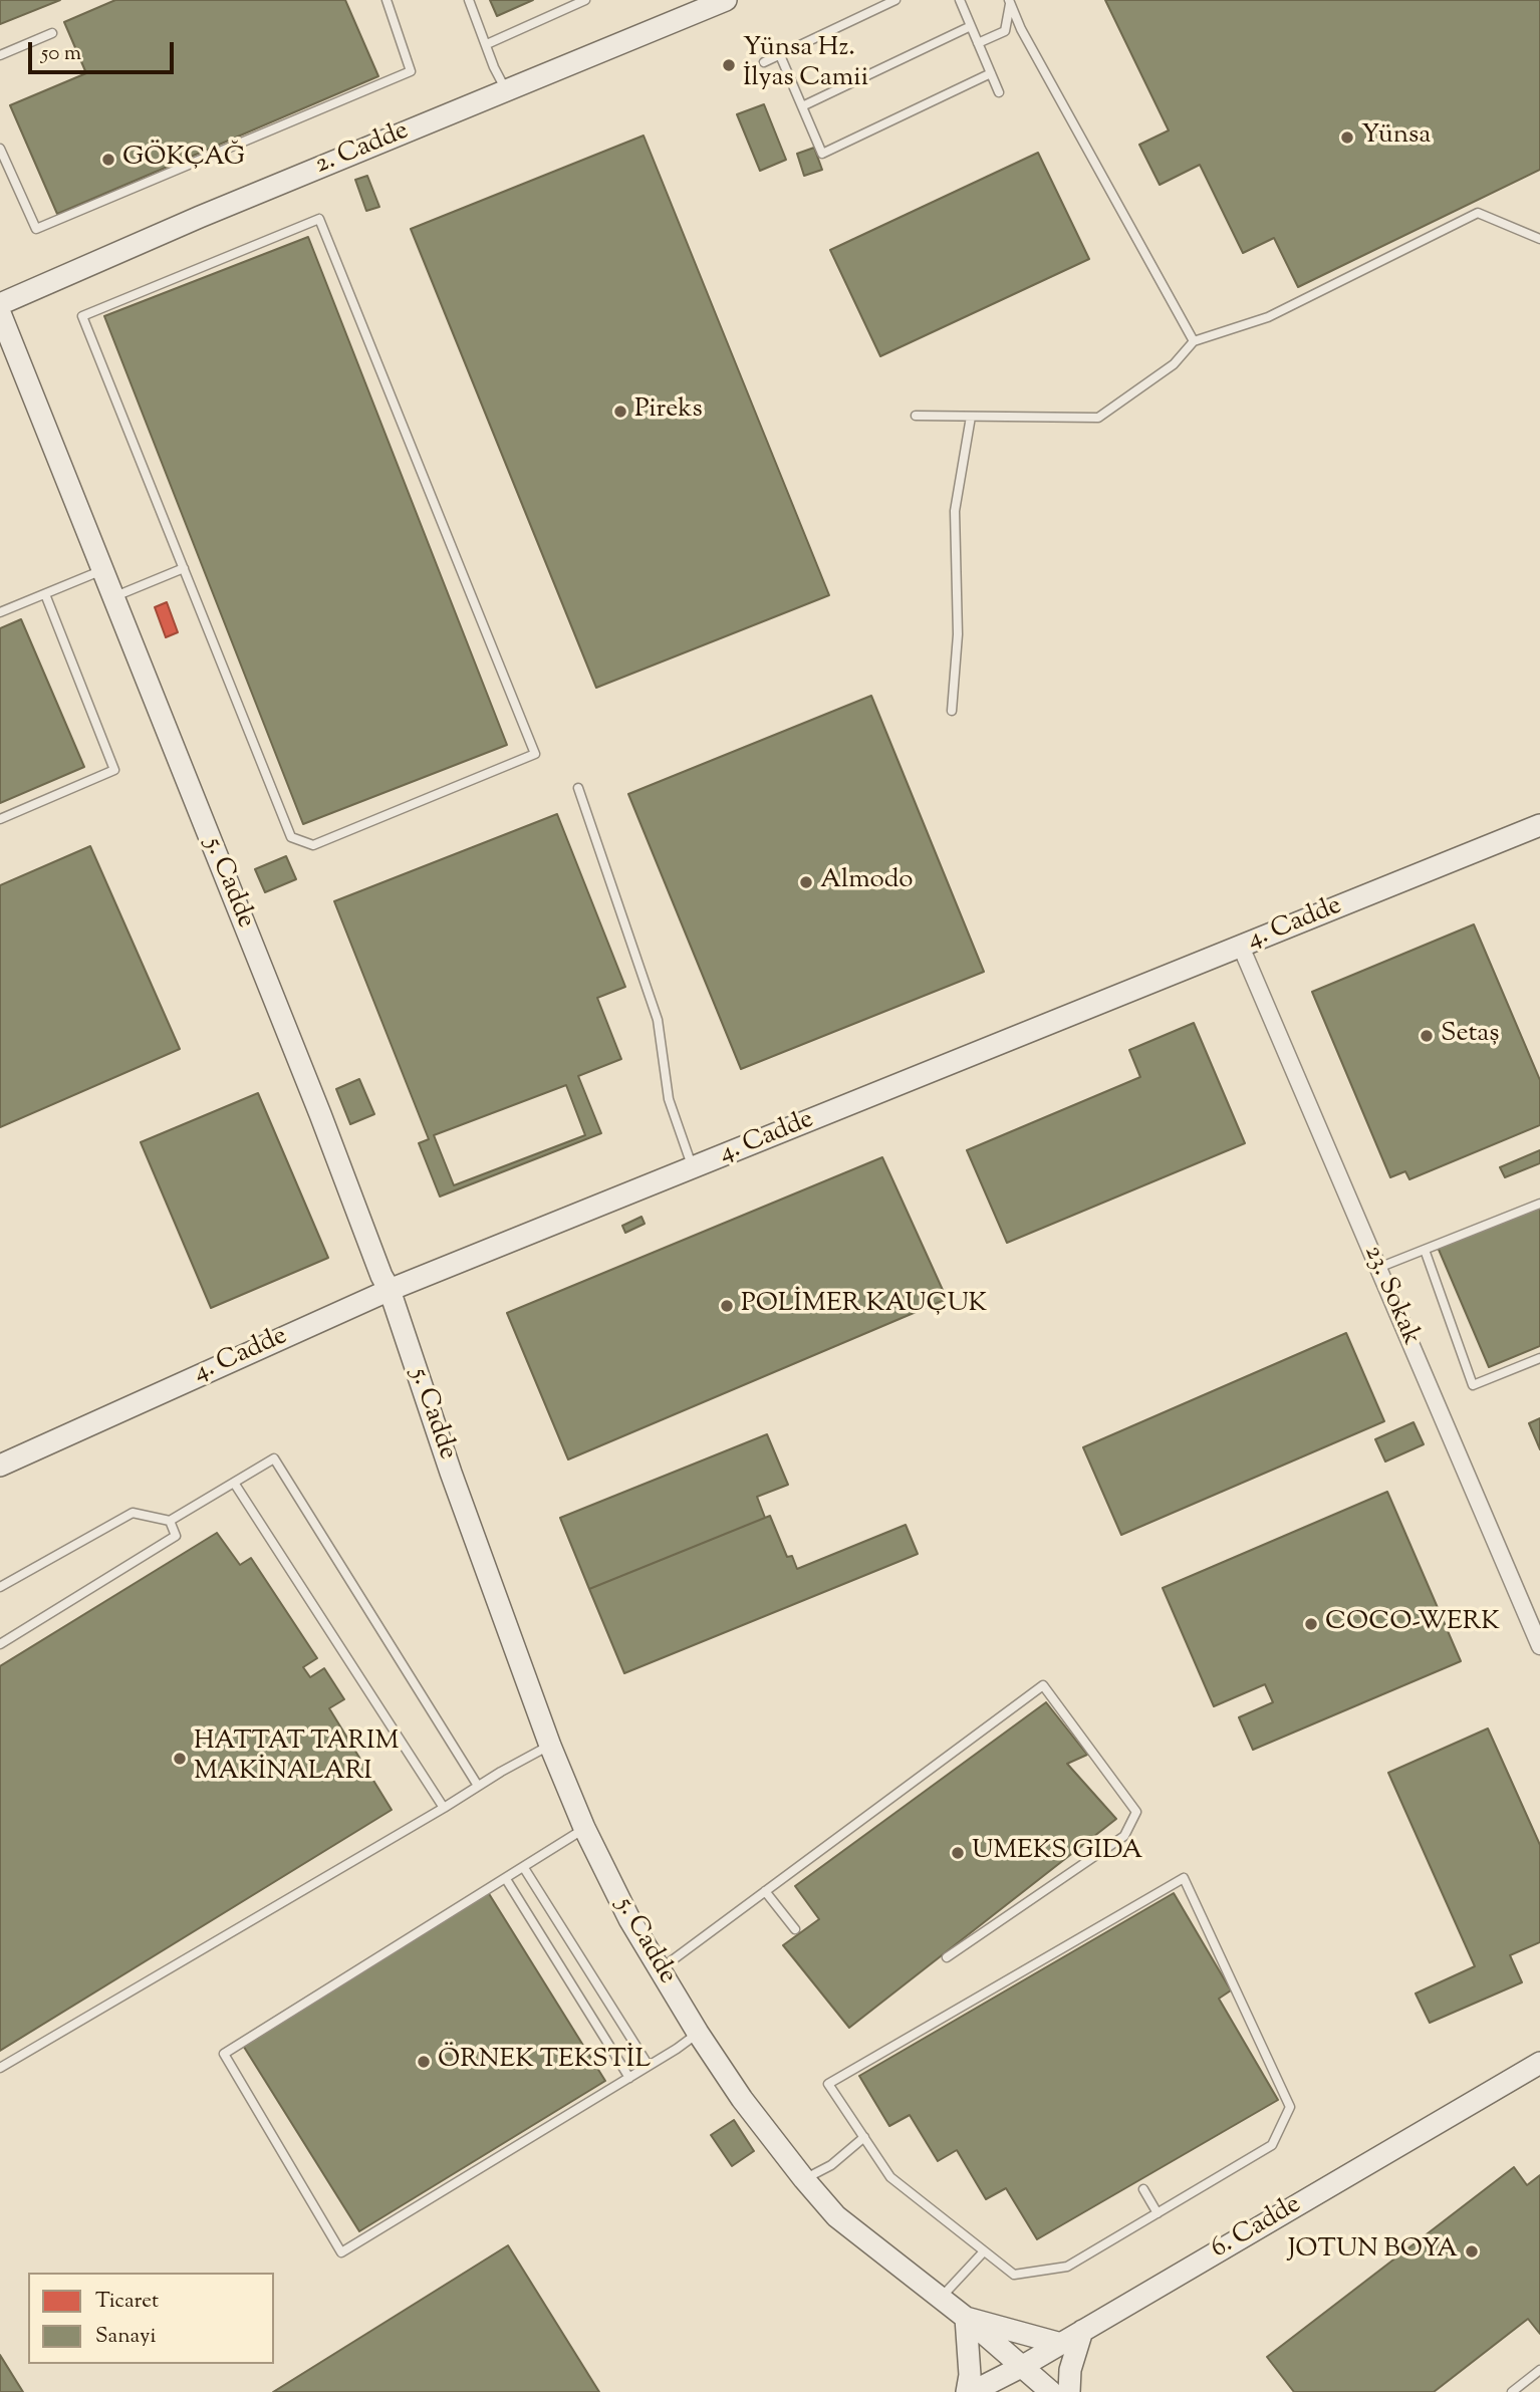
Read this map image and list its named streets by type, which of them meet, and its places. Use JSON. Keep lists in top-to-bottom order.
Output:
{
  "streets": {
    "street": [
      "2. Cadde",
      "5. Cadde",
      "4. Cadde",
      "23. Sokak",
      "6. Cadde"
    ]
  },
  "crossings": [
    ["5. Cadde", "4. Cadde"],
    ["5. Cadde", "6. Cadde"],
    ["4. Cadde", "23. Sokak"]
  ],
  "places": [
    "Yünsa Hz. İlyas Camii",
    "Yünsa",
    "GÖKÇAĞ",
    "Pireks",
    "Almodo",
    "Setaş",
    "POLİMER KAUÇUK",
    "COCO-WERK",
    "HATTAT TARIM MAKİNALARI",
    "UMEKS GIDA",
    "ÖRNEK TEKSTİL",
    "JOTUN BOYA"
  ],
  "legend": ["Ticaret", "Sanayi"],
  "scale_bar": "50 m"
}
